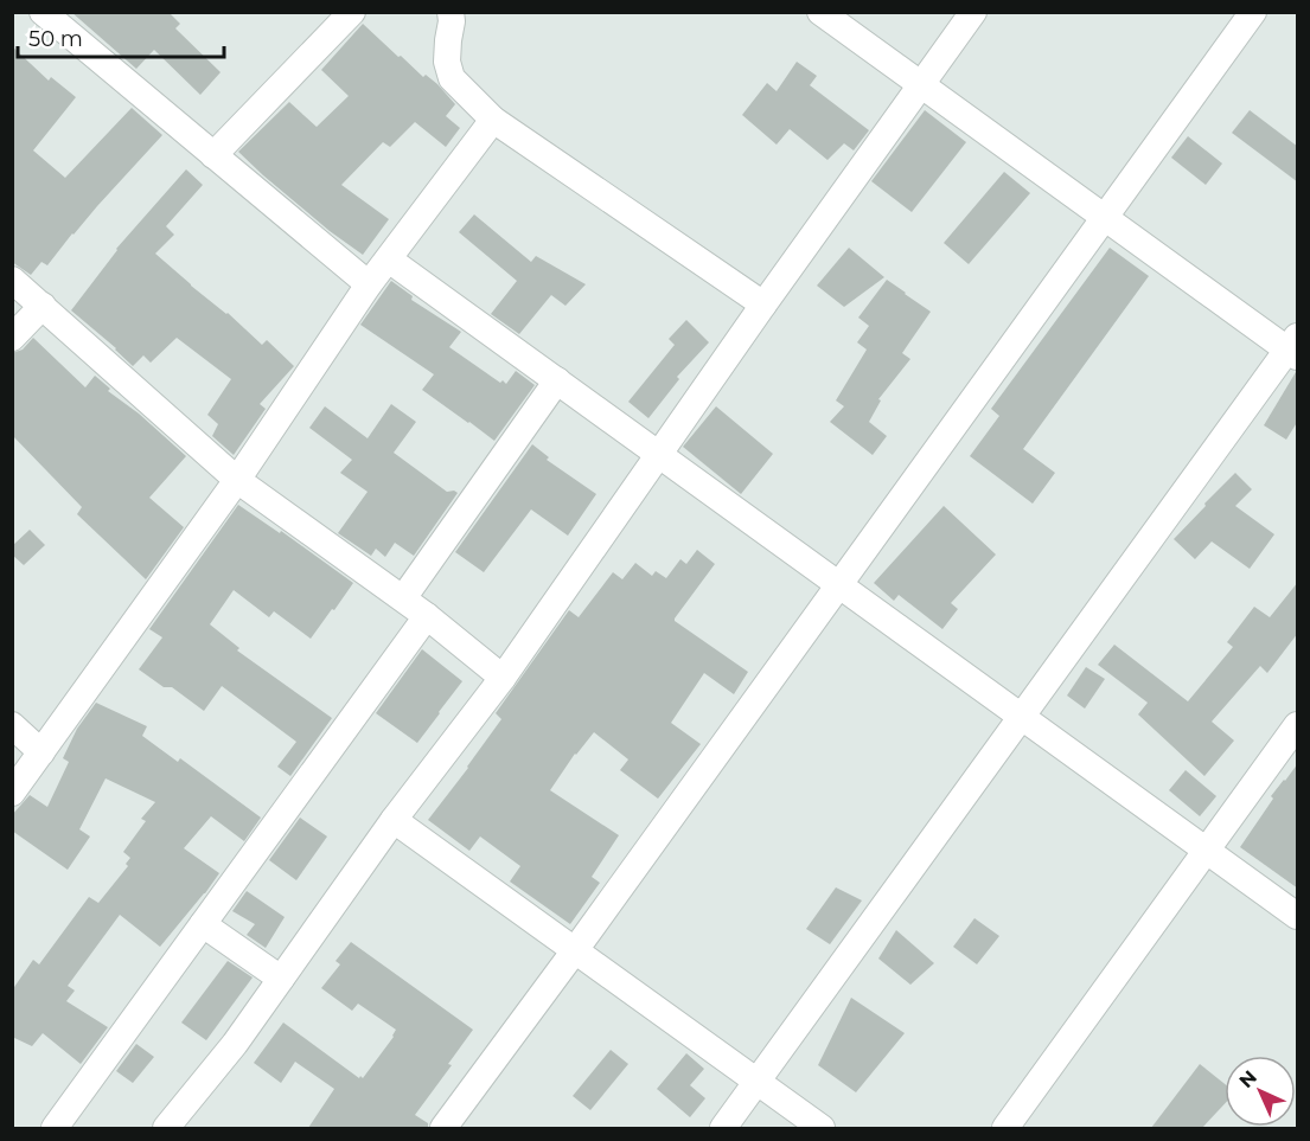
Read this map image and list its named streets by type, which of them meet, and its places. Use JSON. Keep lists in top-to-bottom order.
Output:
{
  "scale_bar": "50 m",
  "north": "top left"
}
